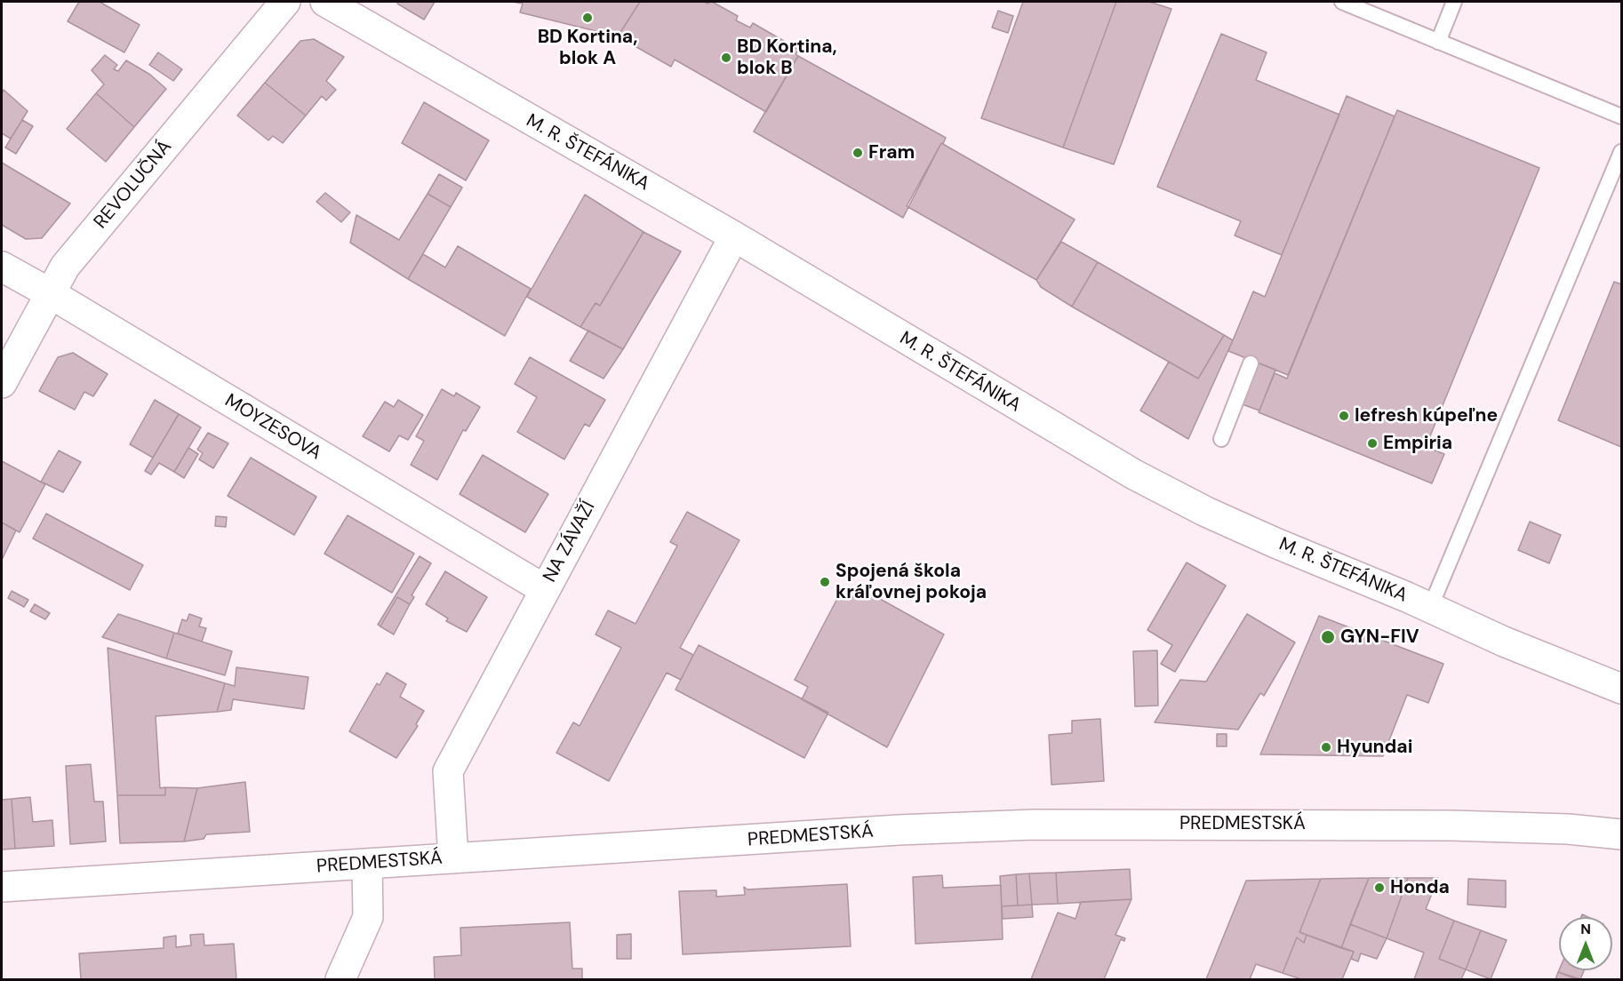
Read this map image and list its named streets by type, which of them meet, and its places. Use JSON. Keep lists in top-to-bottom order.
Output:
{
  "streets": {
    "street": [
      "M. R. ŠTEFÁNIKA",
      "REVOLUČNÁ",
      "MOYZESOVA",
      "NA ZÁVAŽÍ",
      "PREDMESTSKÁ"
    ]
  },
  "crossings": [
    ["M. R. ŠTEFÁNIKA", "NA ZÁVAŽÍ"],
    ["REVOLUČNÁ", "MOYZESOVA"],
    ["MOYZESOVA", "NA ZÁVAŽÍ"],
    ["NA ZÁVAŽÍ", "PREDMESTSKÁ"]
  ],
  "places": [
    "BD Kortina, blok A",
    "BD Kortina, blok B",
    "Fram",
    "lefresh kúpeľne",
    "Empiria",
    "Spojená škola kráľovnej pokoja",
    "GYN-FIV",
    "Hyundai",
    "Honda"
  ],
  "north": "top"
}
